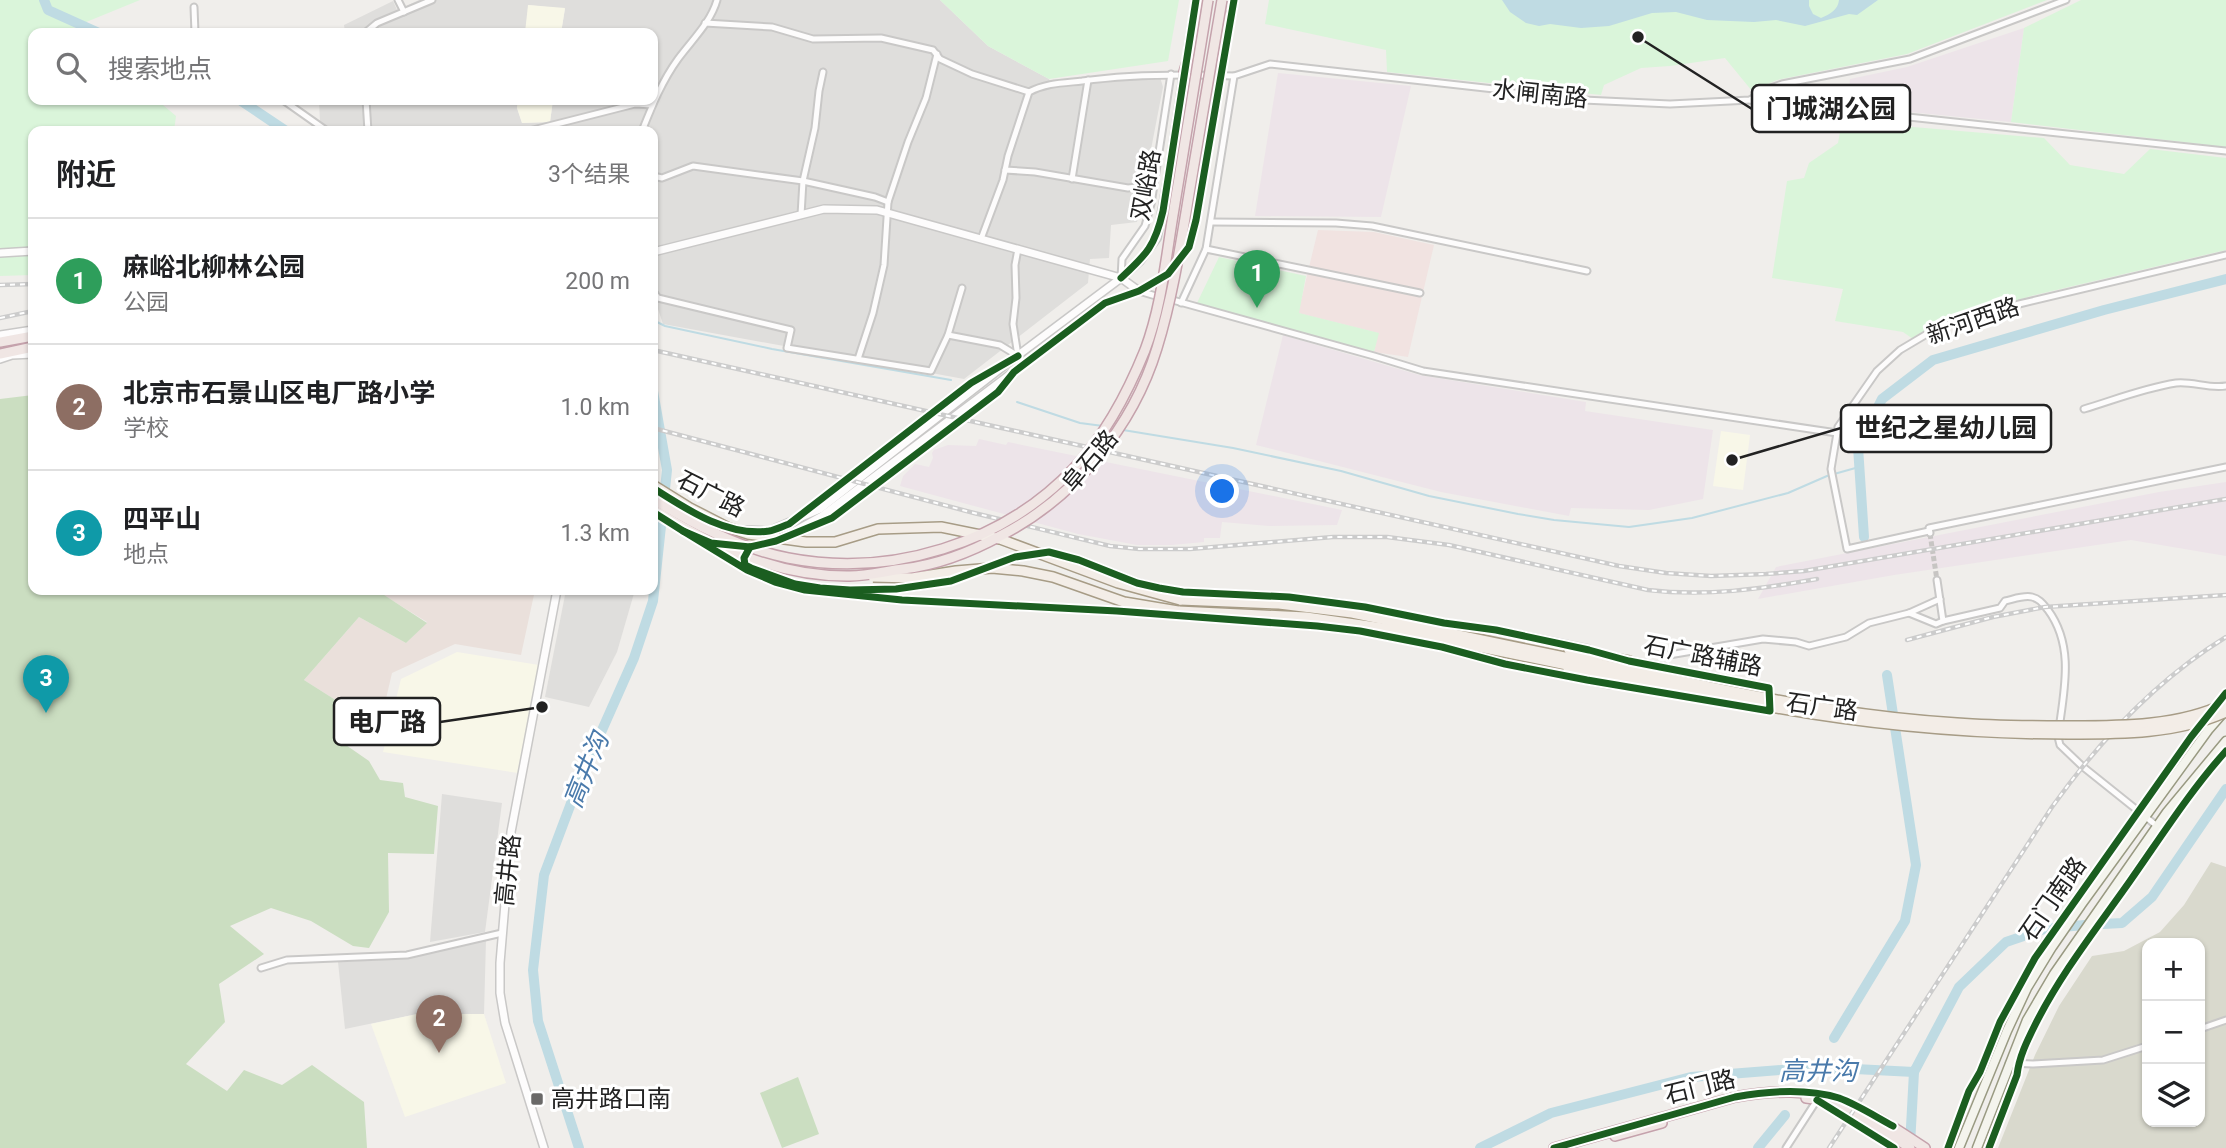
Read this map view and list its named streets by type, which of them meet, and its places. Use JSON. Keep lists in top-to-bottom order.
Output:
{
  "streets": {
    "highway": ["阜石路", "石门路"],
    "main road": ["石广路", "石门南路"],
    "street": [
      "水闸南路",
      "双峪路",
      "新河西路",
      "石广路辅路",
      "高井路"
    ]
  },
  "crossings": [
    ["阜石路", "石广路"],
    ["石广路", "石门南路"]
  ],
  "water": ["高井沟"],
  "places": {
    "other": ["门城湖公园", "世纪之星幼儿园", "电厂路"],
    "transit": ["高井路口南"]
  },
  "page": {
    "search": "搜索地点",
    "heading": ["附近", "3个结果"],
    "list": [
      {
        "mark": "1",
        "name": "麻峪北柳林公园",
        "note": "公园",
        "value": "200 m"
      },
      {
        "mark": "2",
        "name": "北京市石景山区电厂路小学",
        "note": "学校",
        "value": "1.0 km"
      },
      {
        "mark": "3",
        "name": "四平山",
        "note": "地点",
        "value": "1.3 km"
      }
    ],
    "pins": ["1", "3", "2"],
    "map_buttons": ["+", "−"]
  }
}
